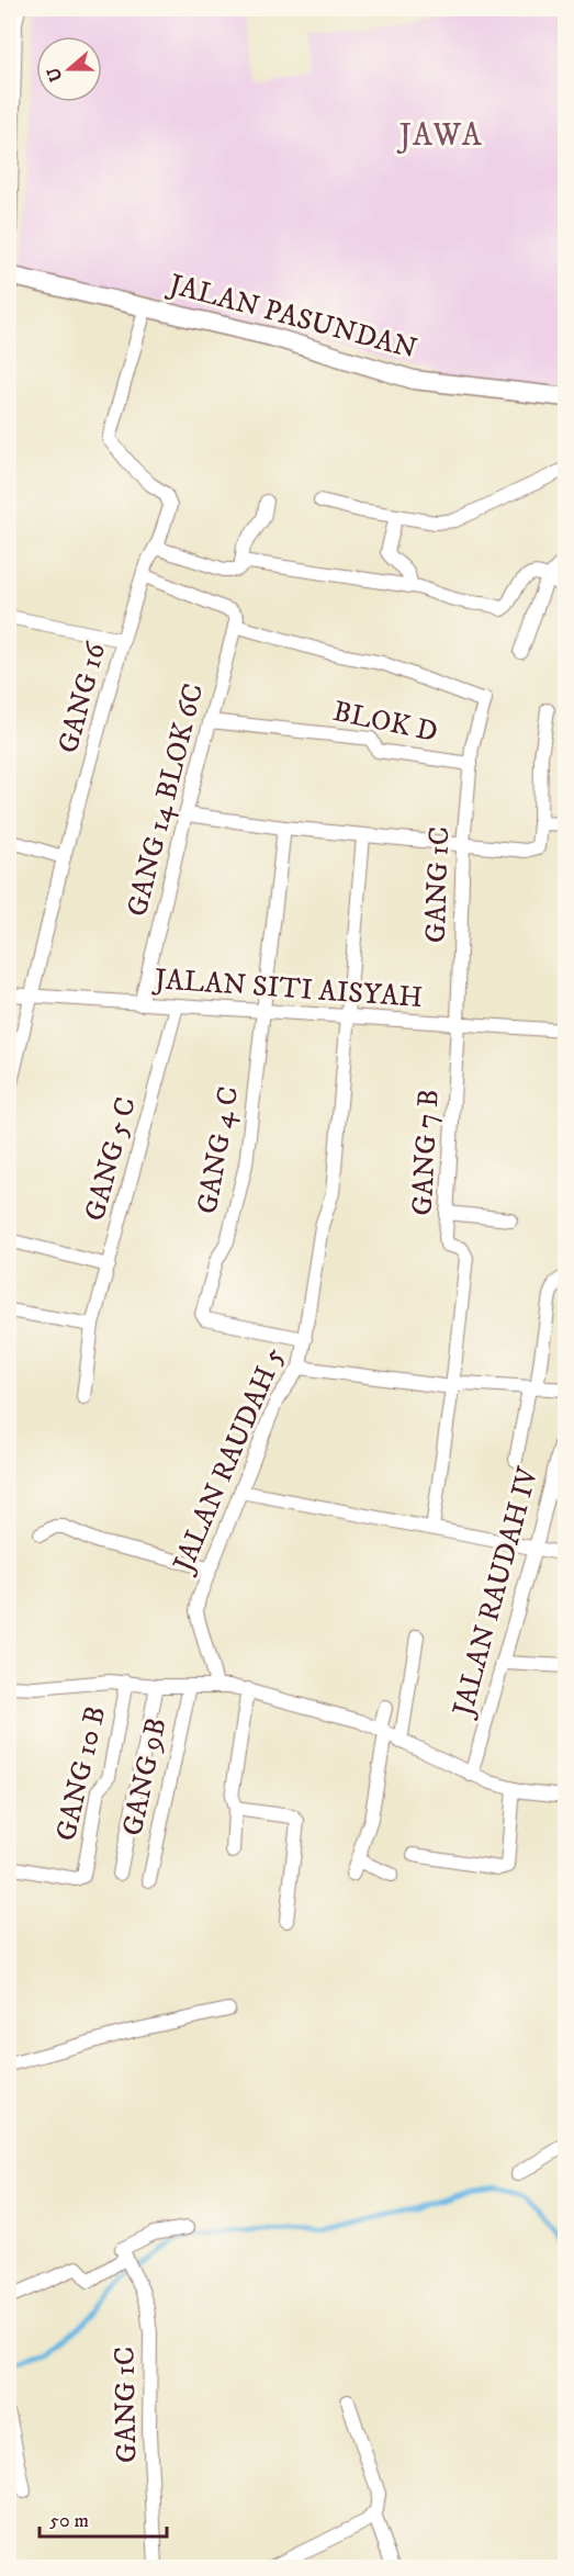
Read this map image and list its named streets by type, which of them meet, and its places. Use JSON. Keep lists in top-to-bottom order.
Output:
{
  "streets": {
    "street": [
      "JALAN PASUNDAN",
      "GANG 16",
      "BLOK D",
      "GANG 14 BLOK 6C",
      "GANG 1C",
      "JALAN SITI AISYAH",
      "GANG 4 C",
      "GANG 7 B",
      "GANG 5 C",
      "JALAN RAUDAH 5",
      "JALAN RAUDAH IV",
      "GANG 10 B",
      "GANG 9B"
    ]
  },
  "crossings": [
    ["JALAN PASUNDAN", "GANG 16"],
    ["GANG 16", "GANG 14 BLOK 6C"],
    ["GANG 16", "JALAN SITI AISYAH"],
    ["BLOK D", "GANG 14 BLOK 6C"],
    ["BLOK D", "GANG 1C"],
    ["GANG 14 BLOK 6C", "GANG 1C"],
    ["GANG 14 BLOK 6C", "JALAN SITI AISYAH"],
    ["GANG 1C", "JALAN SITI AISYAH"],
    ["GANG 1C", "GANG 7 B"],
    ["JALAN SITI AISYAH", "GANG 4 C"],
    ["JALAN SITI AISYAH", "GANG 7 B"],
    ["JALAN SITI AISYAH", "GANG 5 C"],
    ["JALAN SITI AISYAH", "JALAN RAUDAH 5"],
    ["GANG 4 C", "JALAN RAUDAH 5"]
  ],
  "districts": ["JAWA"],
  "scale_bar": "50 m",
  "north": "left"
}
